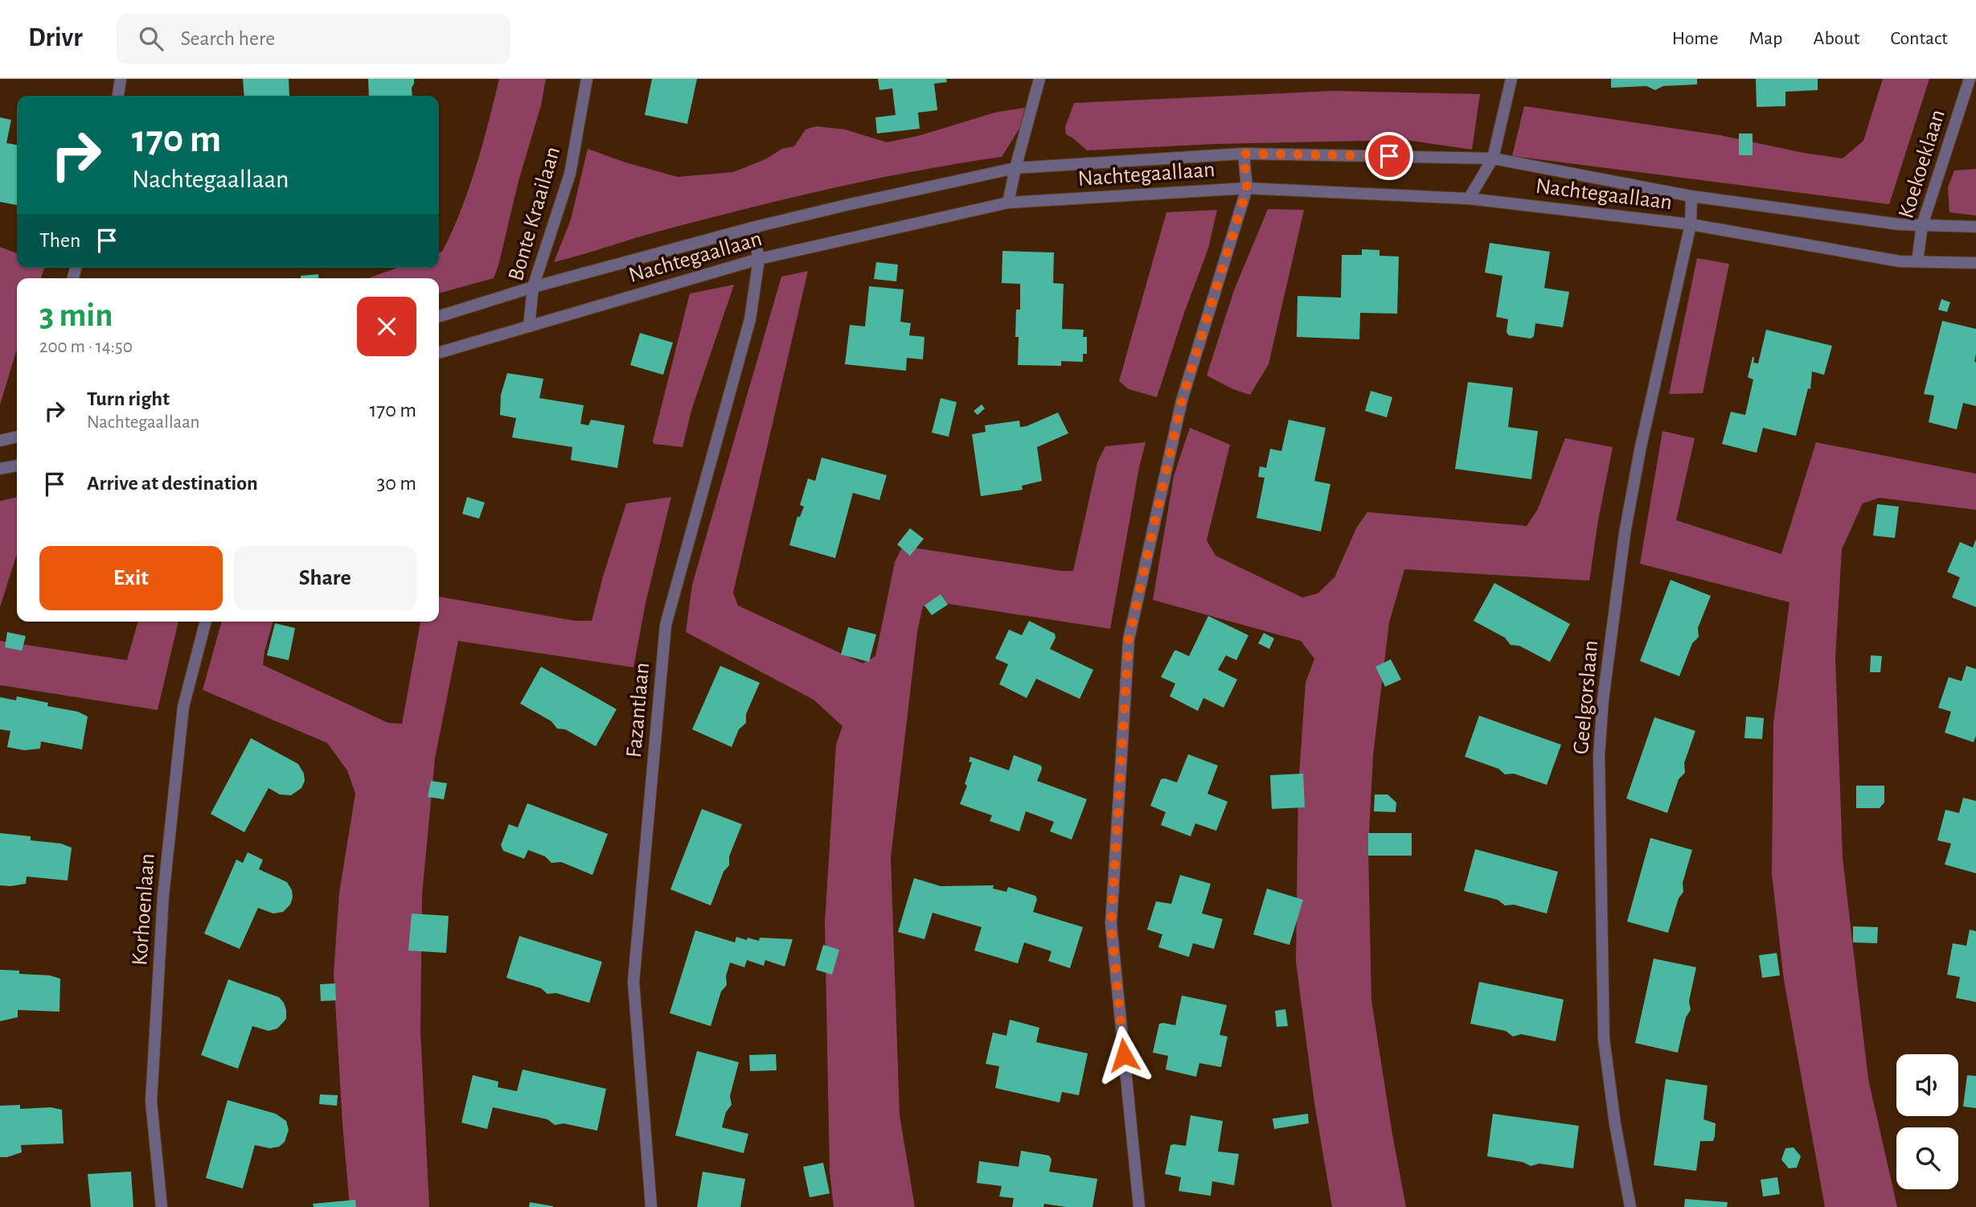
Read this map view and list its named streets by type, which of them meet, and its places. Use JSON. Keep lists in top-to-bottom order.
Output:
{
  "streets": {
    "street": [
      "Koekoeklaan",
      "Nachtegaallaan",
      "Bonte Kraailaan",
      "Geelgorslaan",
      "Fazantlaan",
      "Korhoenlaan"
    ]
  },
  "crossings": [
    ["Koekoeklaan", "Nachtegaallaan"],
    ["Nachtegaallaan", "Bonte Kraailaan"],
    ["Nachtegaallaan", "Geelgorslaan"],
    ["Nachtegaallaan", "Fazantlaan"]
  ],
  "page": {
    "header": "Drivr",
    "search": "Search here",
    "nav": [
      "Home",
      "Map",
      "About",
      "Contact"
    ],
    "turn": ["170 m", "Nachtegaallaan"],
    "then": "Then",
    "heading": ["3 min", "200 m · 14:50"],
    "list": [
      {
        "name": "Turn right",
        "note": "Nachtegaallaan",
        "value": "170 m"
      },
      {
        "name": "Arrive at destination",
        "value": "30 m"
      }
    ],
    "buttons": ["Exit", "Share"]
  }
}
